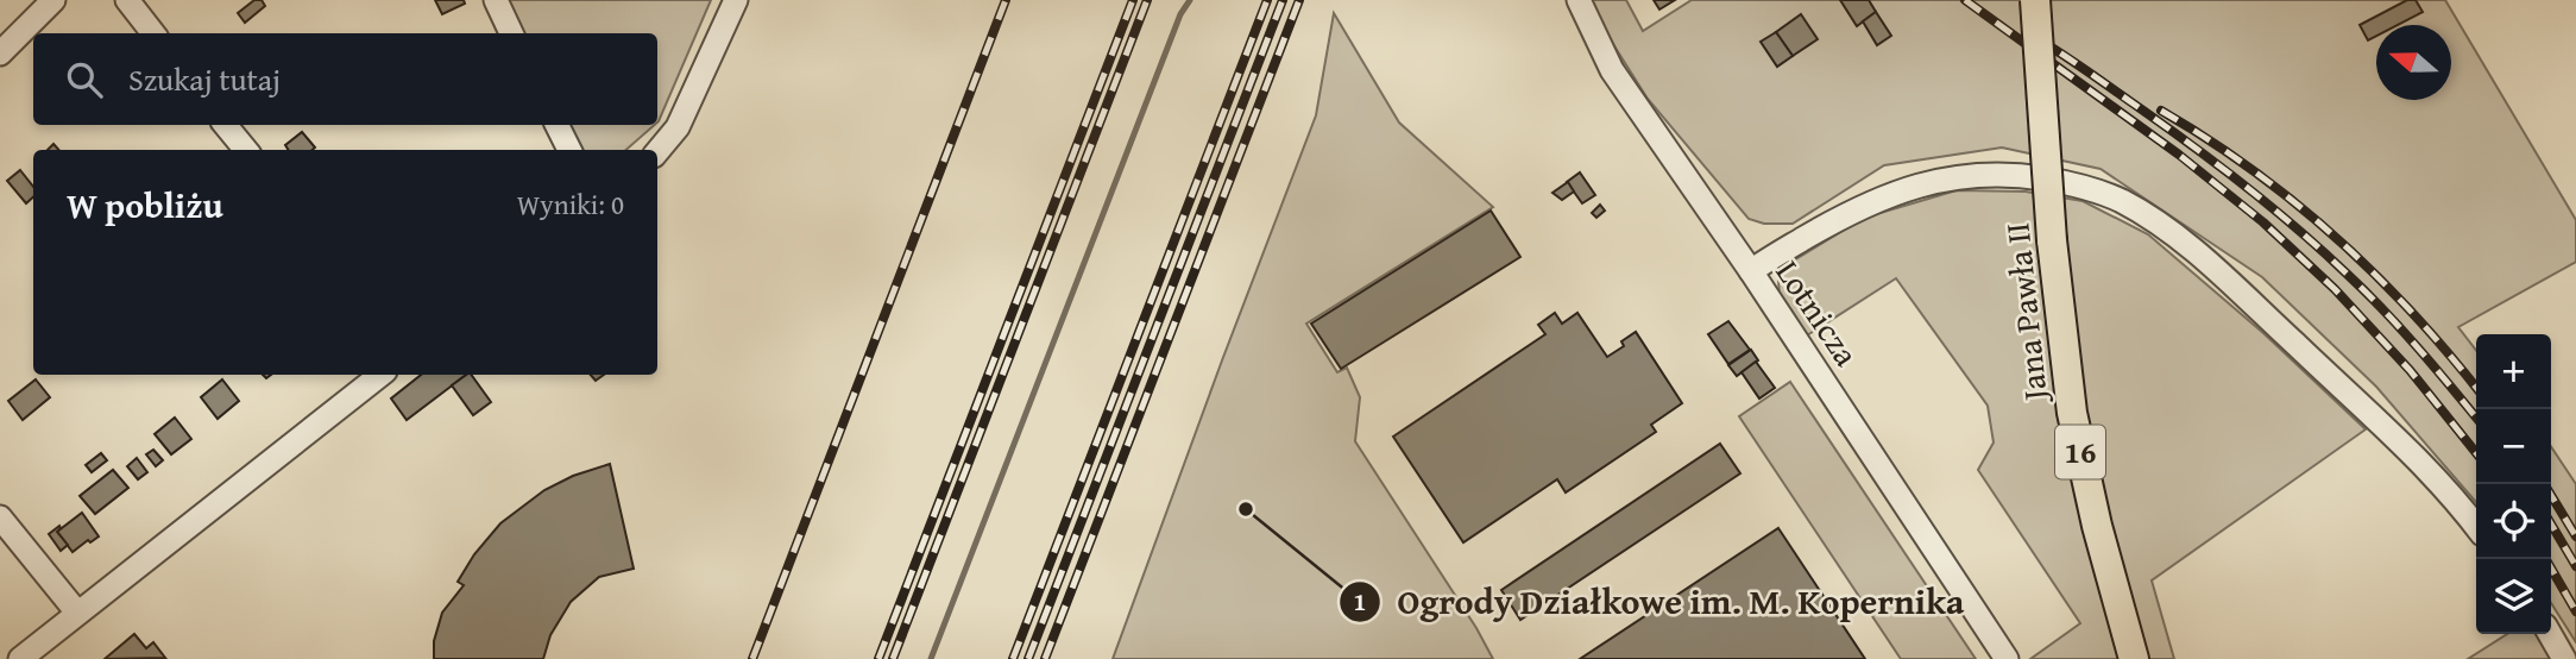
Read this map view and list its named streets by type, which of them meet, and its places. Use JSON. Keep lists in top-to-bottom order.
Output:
{
  "streets": {
    "main road": ["Jana Pawła II", "16"],
    "street": ["Lotnicza"]
  },
  "places": ["Ogrody Działkowe im. M. Kopernika"],
  "north": "left",
  "page": {
    "search": "Szukaj tutaj",
    "heading": ["W pobliżu", "Wyniki: 0"],
    "map_buttons": ["+", "−"]
  }
}
